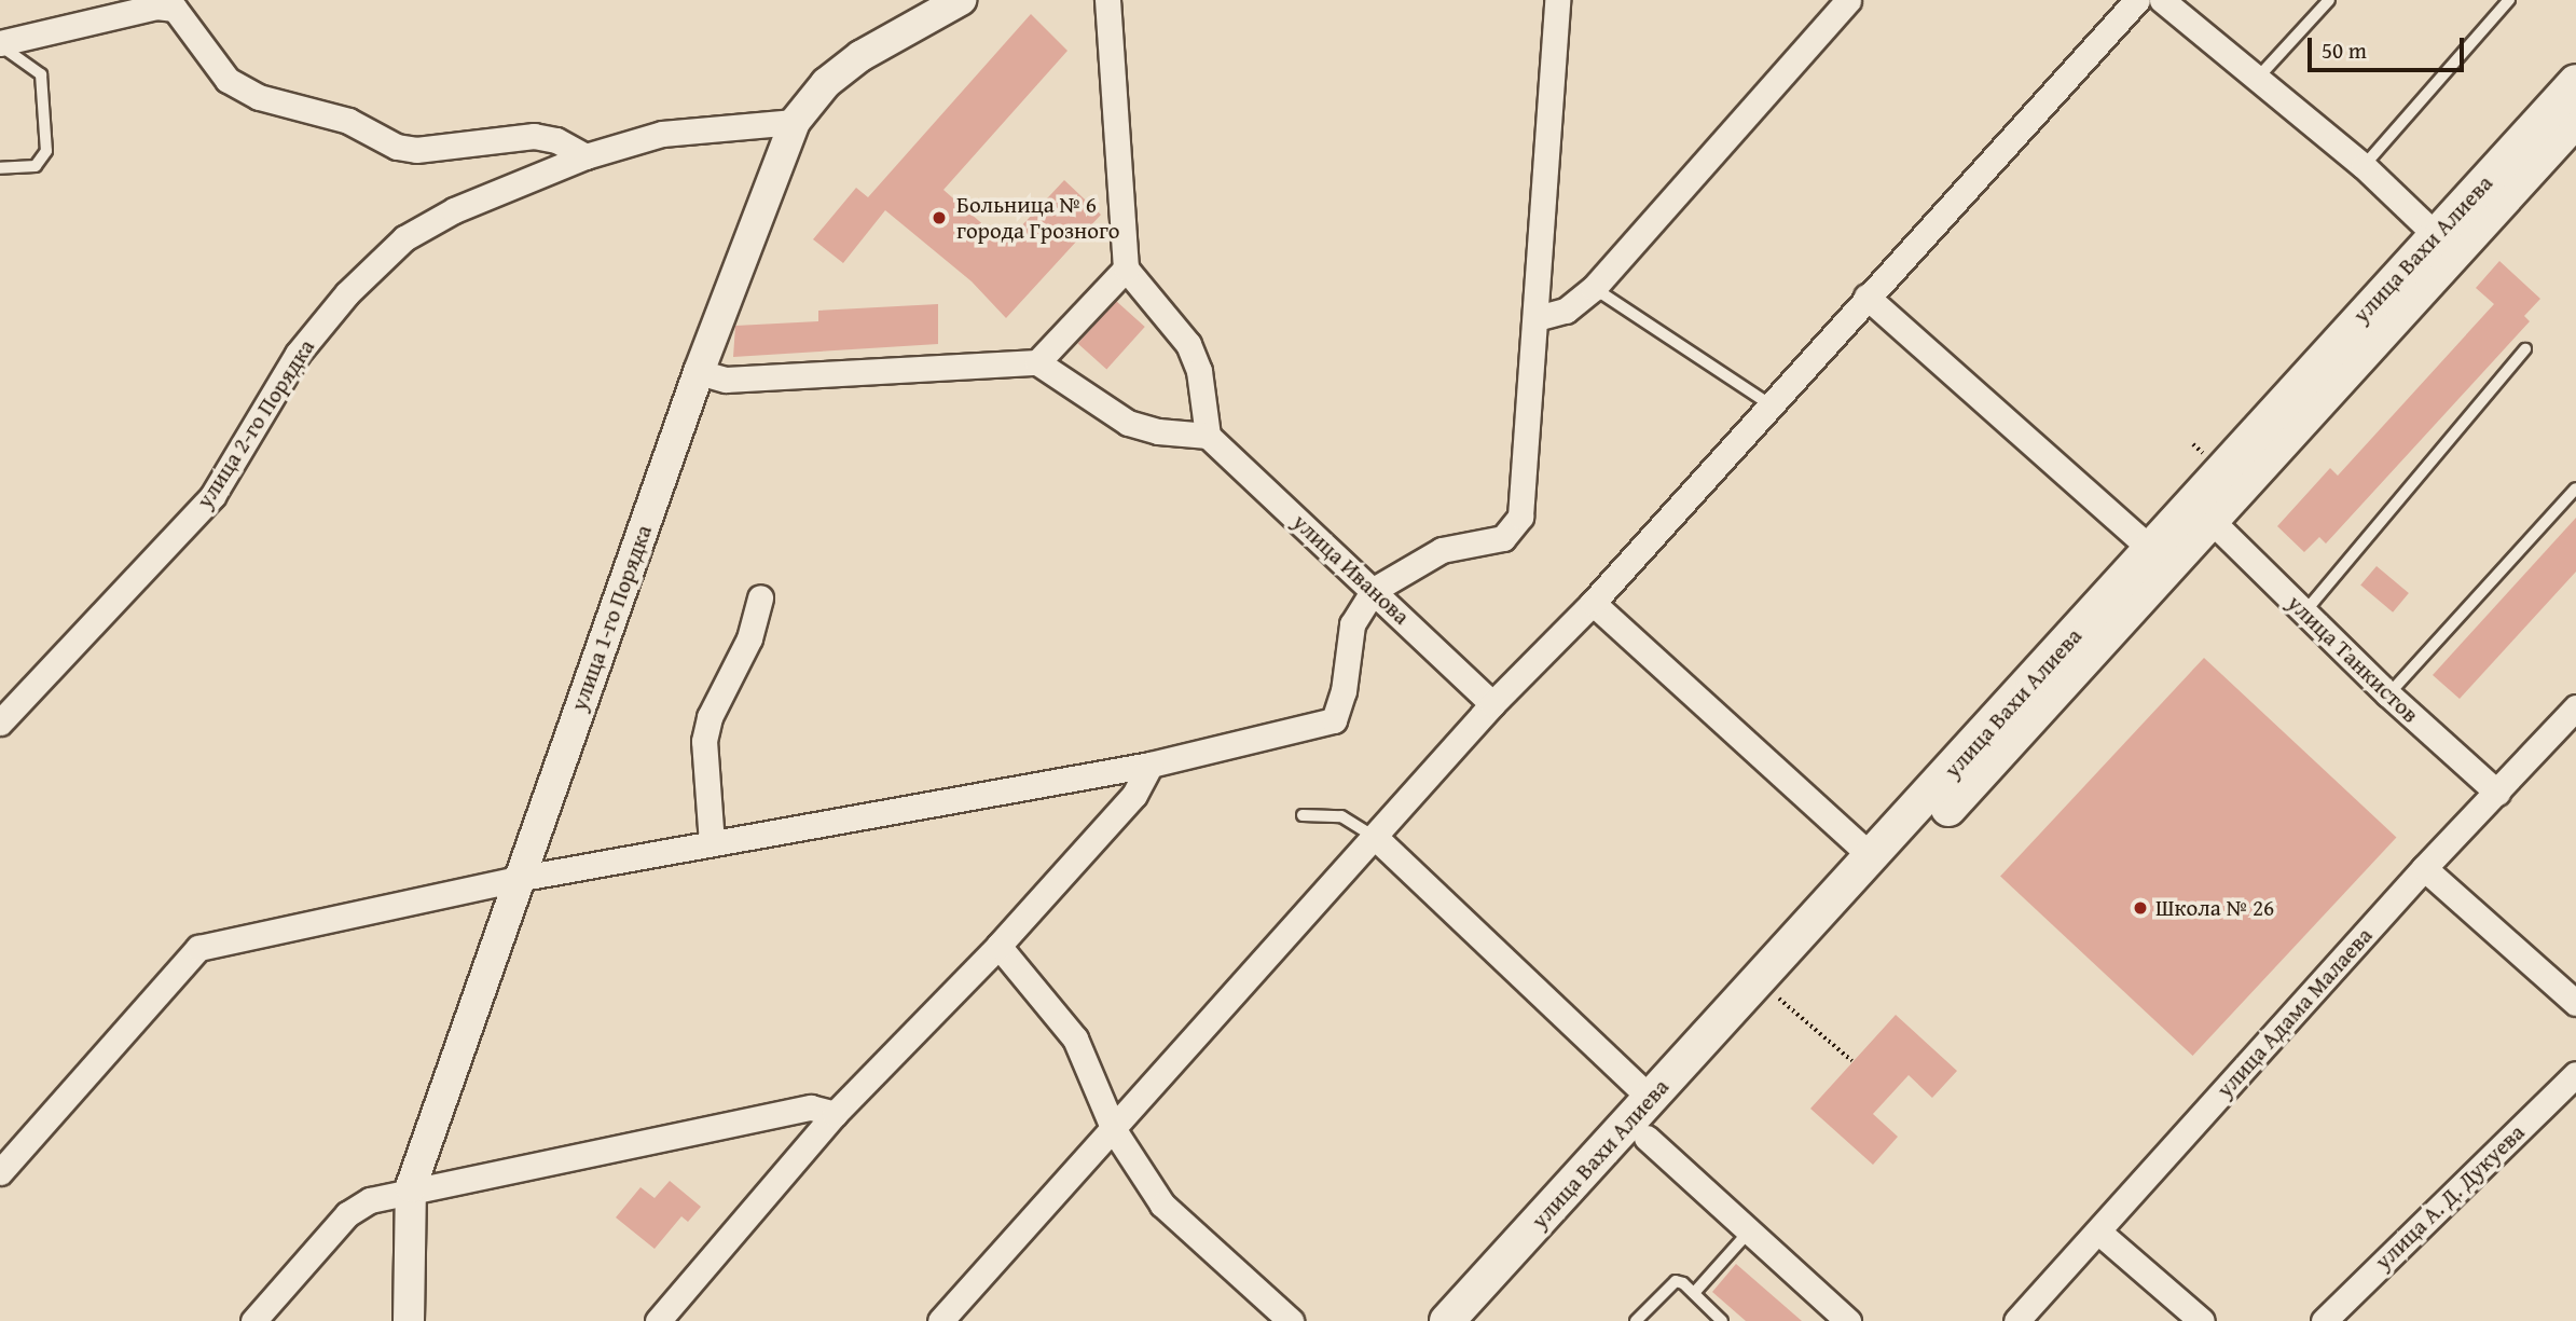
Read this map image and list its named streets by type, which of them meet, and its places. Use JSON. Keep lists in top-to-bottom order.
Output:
{
  "streets": {
    "main road": ["улица Вахи Алиева"],
    "street": [
      "улица 2-го Порядка",
      "улица Иванова",
      "улица 1-го Порядка",
      "улица Танкистов",
      "улица Адама Малаева",
      "улица А. Д. Дукуева"
    ]
  },
  "crossings": [
    ["улица Вахи Алиева", "улица Танкистов"],
    ["улица 2-го Порядка", "улица 1-го Порядка"],
    ["улица Танкистов", "улица Адама Малаева"]
  ],
  "places": ["Больница № 6 города Грозного", "Школа № 26"],
  "scale_bar": "50 m"
}
